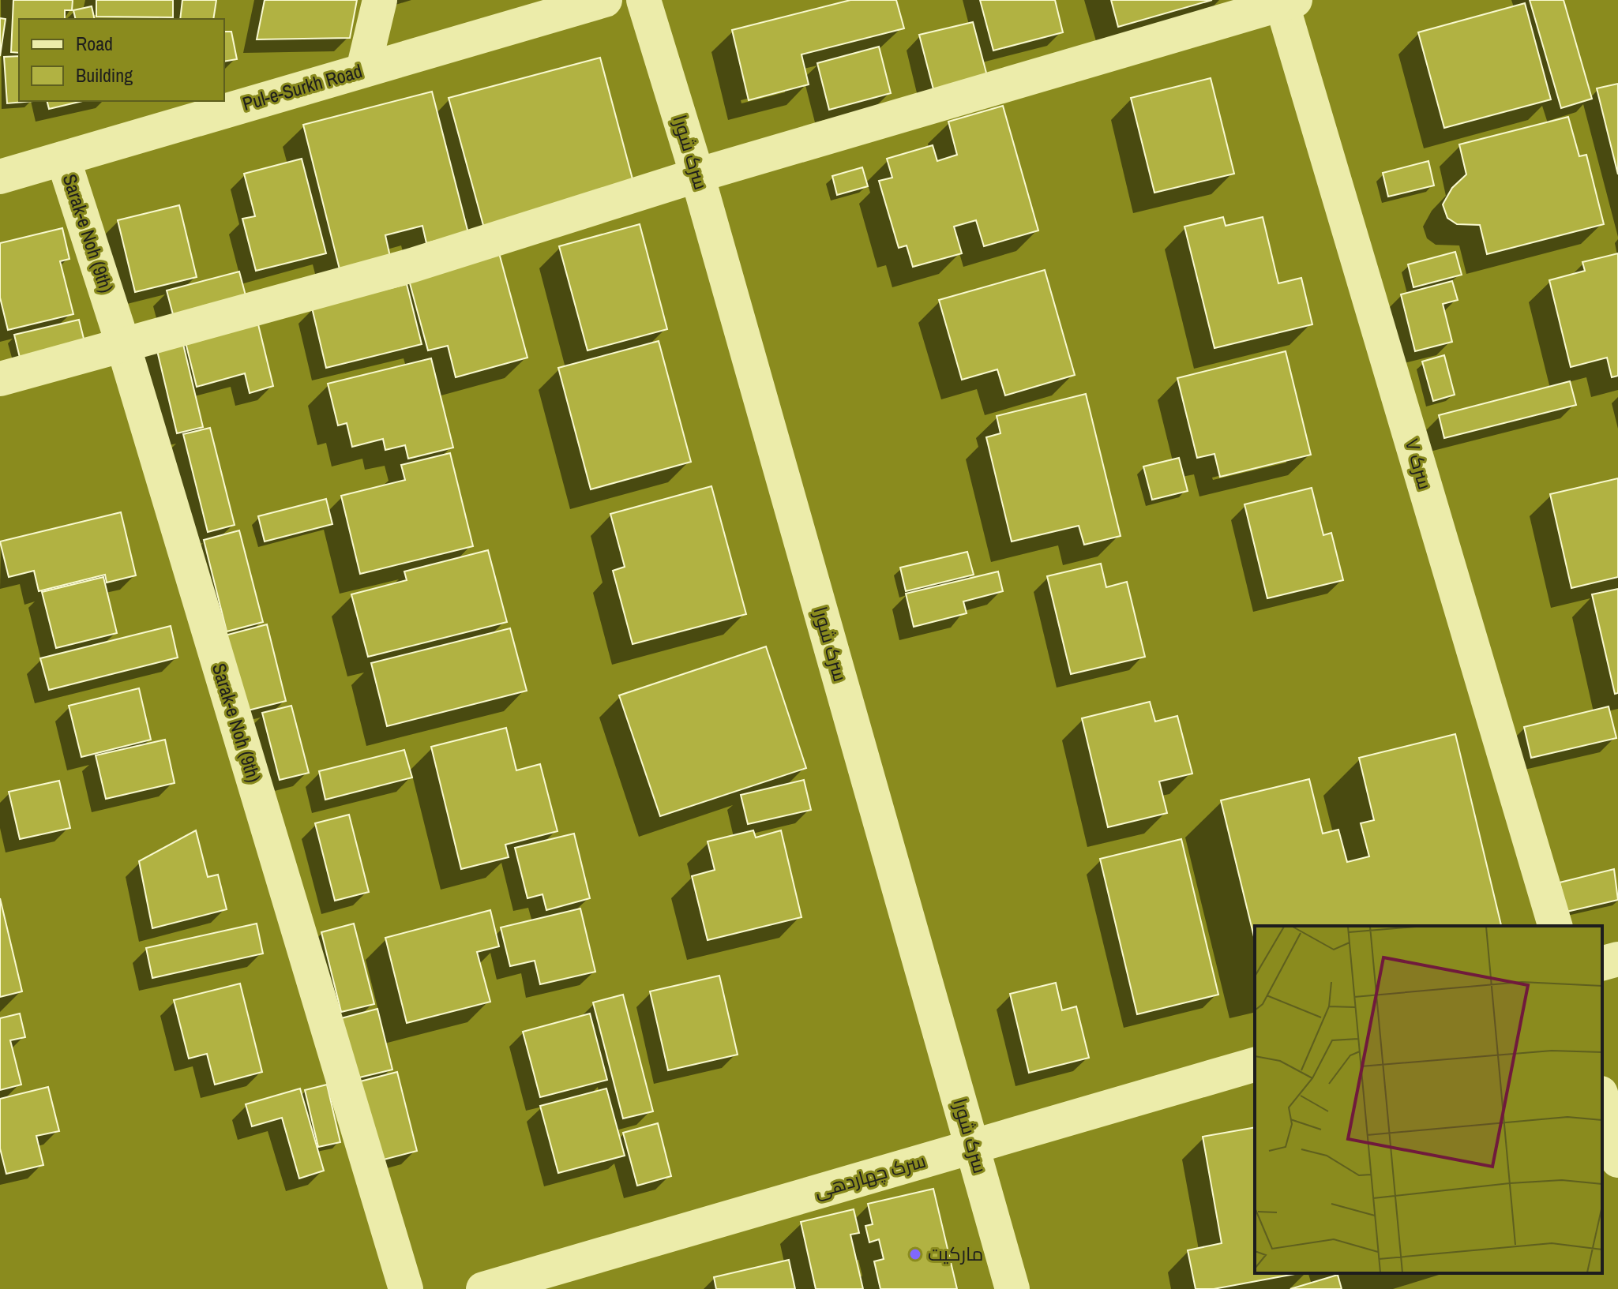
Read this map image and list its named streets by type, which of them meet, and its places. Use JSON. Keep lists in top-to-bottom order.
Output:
{
  "streets": {
    "street": [
      "Pul-e-Surkh Road",
      "سرک شورا",
      "Sarak-e Noh (9th)",
      "سرک ۷",
      "سرک چهاردهی"
    ]
  },
  "crossings": [
    ["Pul-e-Surkh Road", "Sarak-e Noh (9th)"],
    ["سرک شورا", "سرک چهاردهی"]
  ],
  "places": ["مارکیت"],
  "legend": ["Road", "Building"]
}
